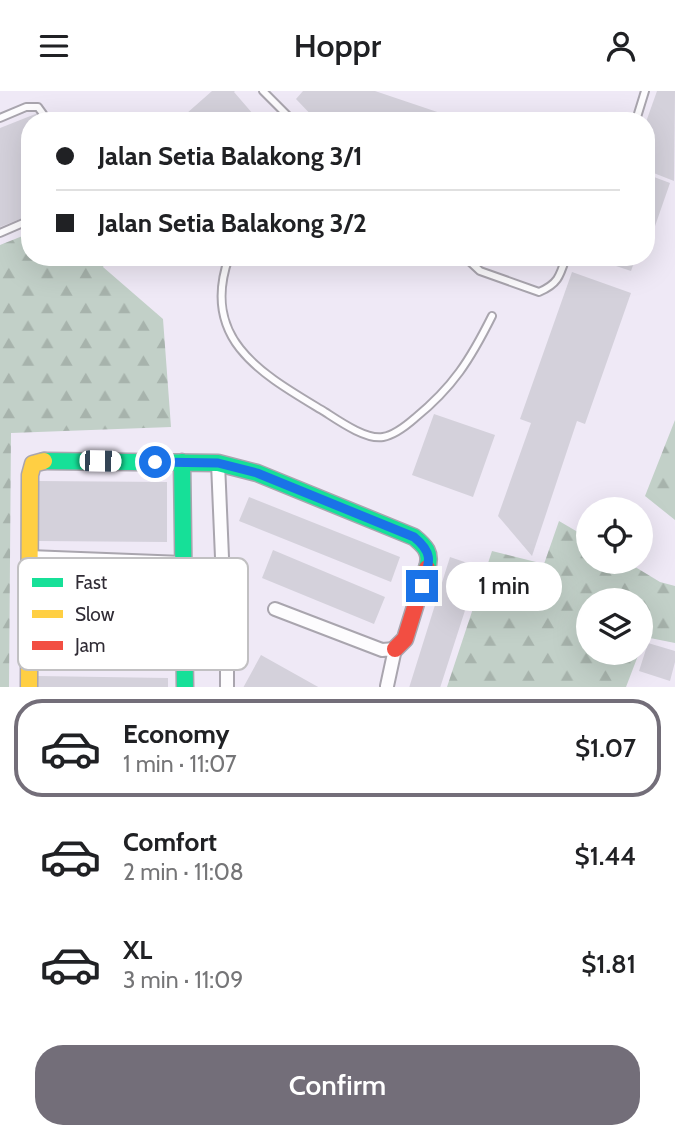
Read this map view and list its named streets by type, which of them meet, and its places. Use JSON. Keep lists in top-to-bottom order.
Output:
{
  "legend": ["Fast", "Slow", "Jam"],
  "page": {
    "header": "Hoppr",
    "banner": ["Jalan Setia Balakong 3/1", "Jalan Setia Balakong 3/2"],
    "bubble": "1 min",
    "list": [
      {
        "name": "Economy",
        "note": "1 min · 11:07",
        "value": "$1.07"
      },
      {
        "name": "Comfort",
        "note": "2 min · 11:08",
        "value": "$1.44"
      },
      {
        "name": "XL",
        "note": "3 min · 11:09",
        "value": "$1.81"
      }
    ],
    "buttons": "Confirm"
  }
}
